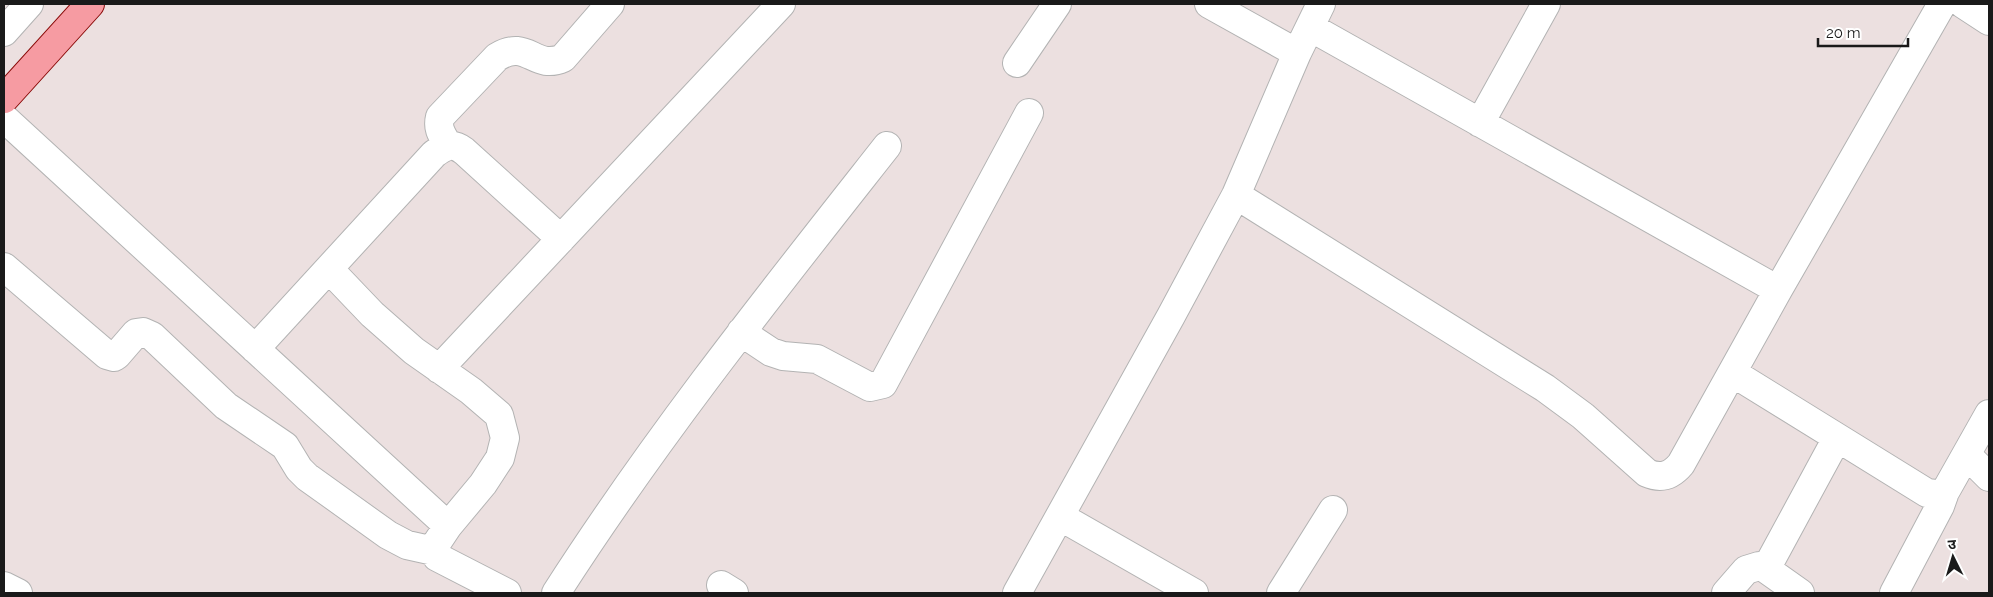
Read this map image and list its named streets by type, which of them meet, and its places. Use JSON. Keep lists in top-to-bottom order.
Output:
{
  "scale_bar": "20 m",
  "north": "top"
}
